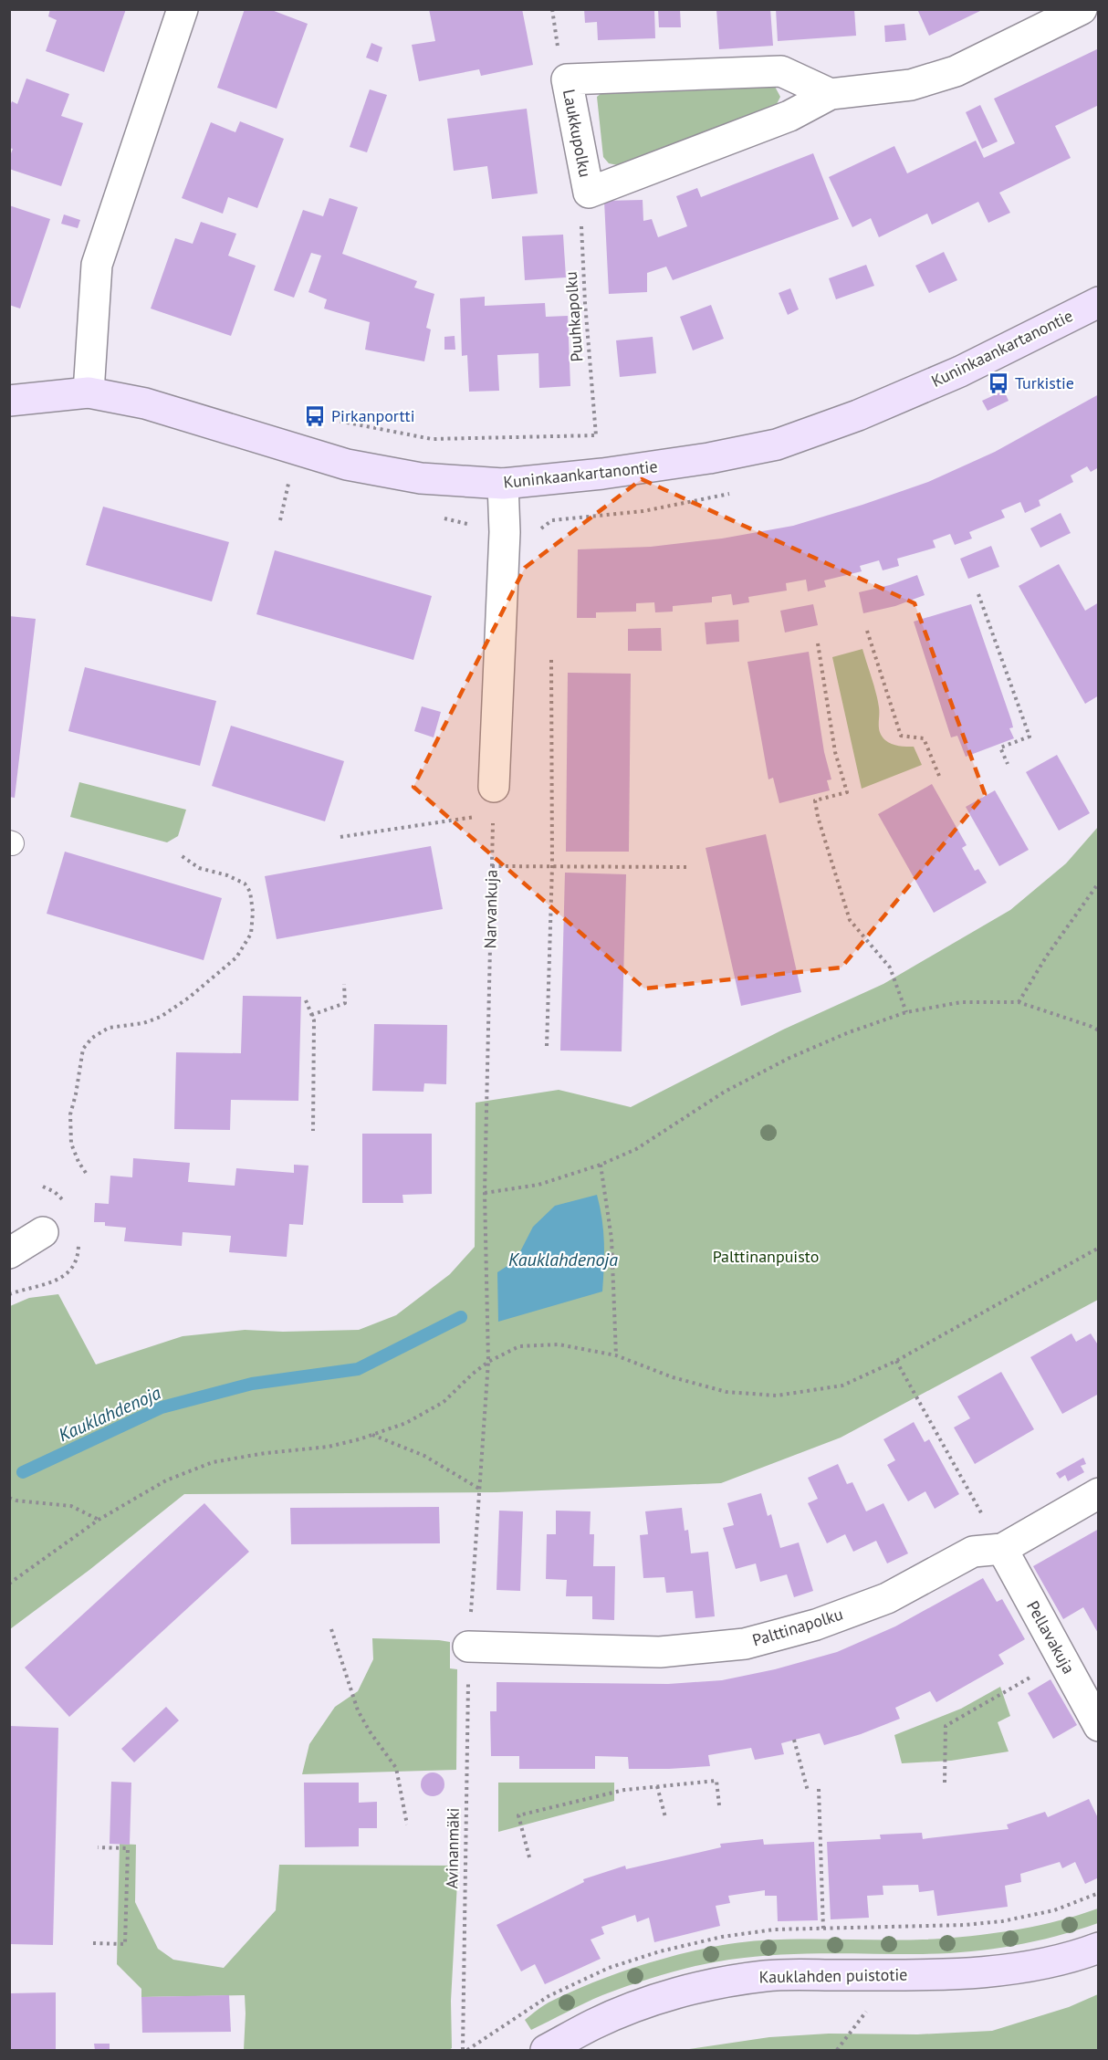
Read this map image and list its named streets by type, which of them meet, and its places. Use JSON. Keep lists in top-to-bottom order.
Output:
{
  "streets": {
    "street": [
      "Laukkupolku",
      "Kuninkaankartanontie",
      "Palttinapolku",
      "Pellavakuja",
      "Kauklahden puistotie"
    ],
    "path": ["Puuhkapolku", "Narvankuja", "Avinanmäki"]
  },
  "crossings": [
    ["Narvankuja", "Avinanmäki"],
    ["Palttinapolku", "Pellavakuja"],
    ["Palttinapolku", "Avinanmäki"]
  ],
  "water": ["Kauklahdenoja"],
  "parks": ["Palttinanpuisto"],
  "places": {
    "bus stop": ["Turkistie", "Pirkanportti"]
  }
}
